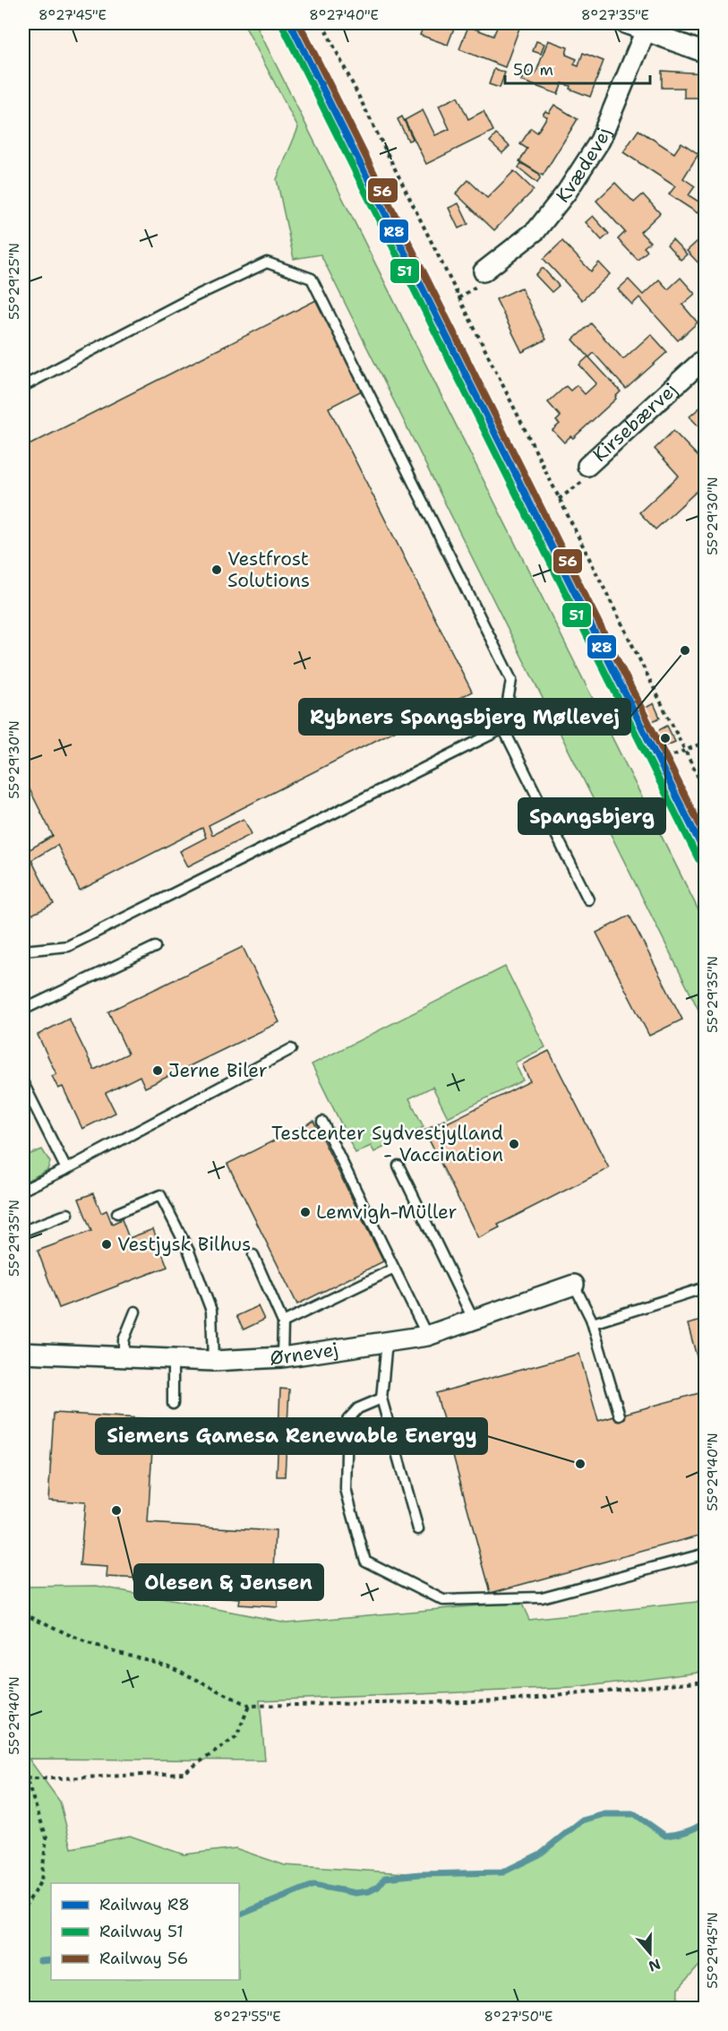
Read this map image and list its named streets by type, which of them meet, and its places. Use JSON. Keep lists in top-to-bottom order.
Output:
{
  "streets": {
    "street": ["Kvædevej", "Kirsebærvej", "Ørnevej"]
  },
  "places": [
    "Vestfrost Solutions",
    "Rybners Spangsbjerg Møllevej",
    "Spangsbjerg",
    "Jerne Biler",
    "Testcenter Sydvestjylland - Vaccination",
    "Lemvigh-Müller",
    "Vestjysk Bilhus",
    "Siemens Gamesa Renewable Energy",
    "Olesen & Jensen"
  ],
  "lines": ["rail line R8", "rail line 56", "rail line 51"],
  "legend": ["Railway R8", "Railway 51", "Railway 56"],
  "scale_bar": "50 m",
  "north": "bottom",
  "coordinates": [
    "8°27'45\"E",
    "8°27'40\"E",
    "8°27'35\"E",
    "55°29'25\"N",
    "55°29'30\"N",
    "55°29'35\"N",
    "55°29'40\"N",
    "55°29'45\"N",
    "8°27'55\"E",
    "8°27'50\"E"
  ]
}
